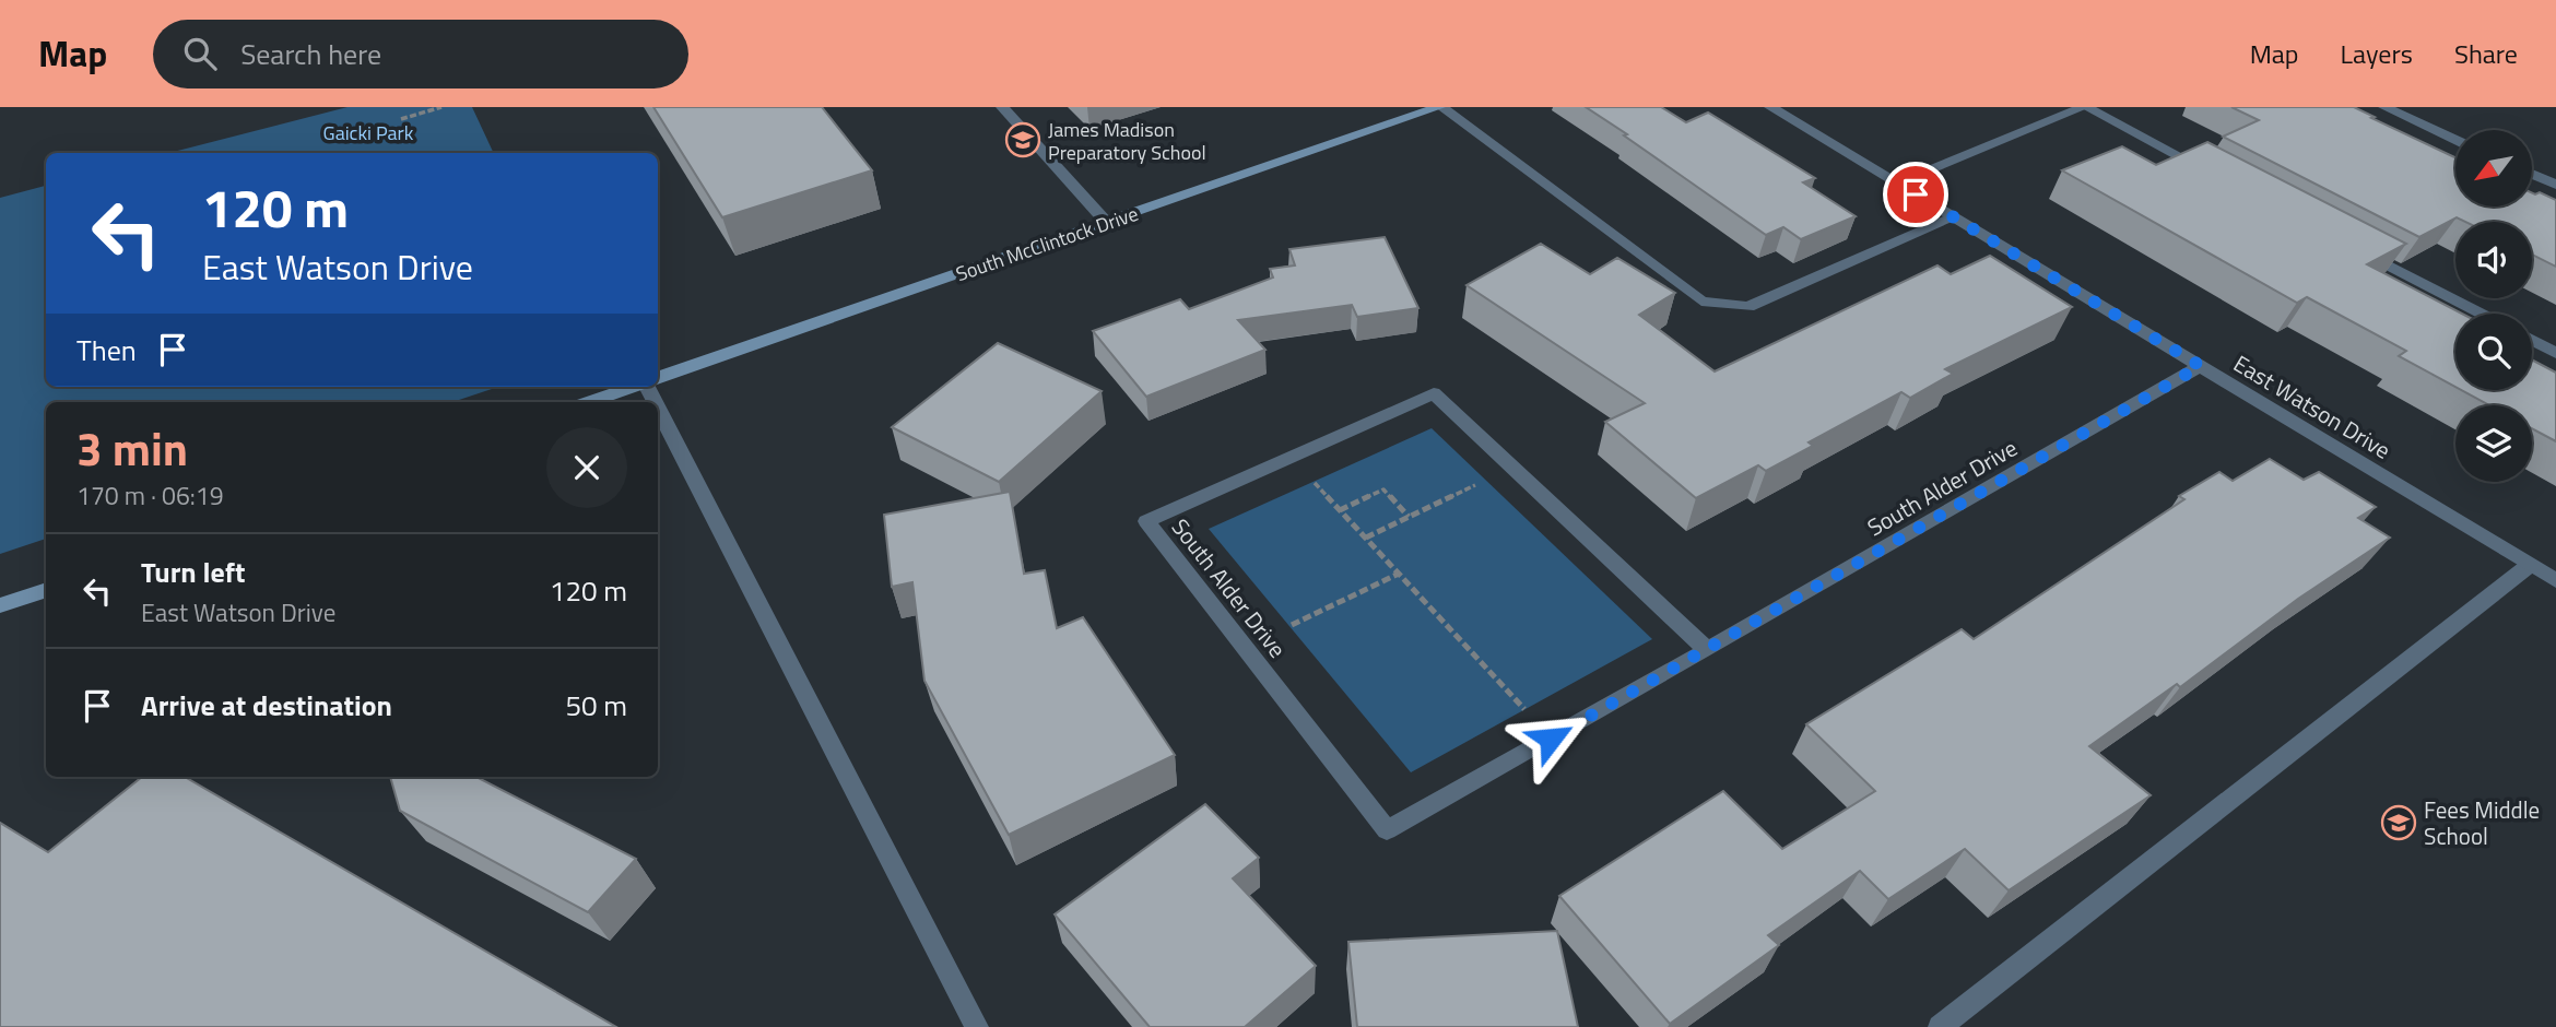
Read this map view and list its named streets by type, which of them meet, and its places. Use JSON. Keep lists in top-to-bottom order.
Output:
{
  "streets": {
    "main road": ["South McClintock Drive"],
    "street": ["East Watson Drive", "South Alder Drive"]
  },
  "crossings": [
    ["East Watson Drive", "South Alder Drive"]
  ],
  "parks": ["Gaicki Park"],
  "places": {
    "school or university": ["James Madison Preparatory School", "Fees Middle School"]
  },
  "north": "bottom left",
  "page": {
    "header": "Map",
    "search": "Search here",
    "nav": ["Map", "Layers", "Share"],
    "turn": ["120 m", "East Watson Drive"],
    "then": "Then",
    "heading": ["3 min", "170 m · 06:19"],
    "list": [
      {
        "name": "Turn left",
        "note": "East Watson Drive",
        "value": "120 m"
      },
      {
        "name": "Arrive at destination",
        "value": "50 m"
      }
    ]
  }
}
